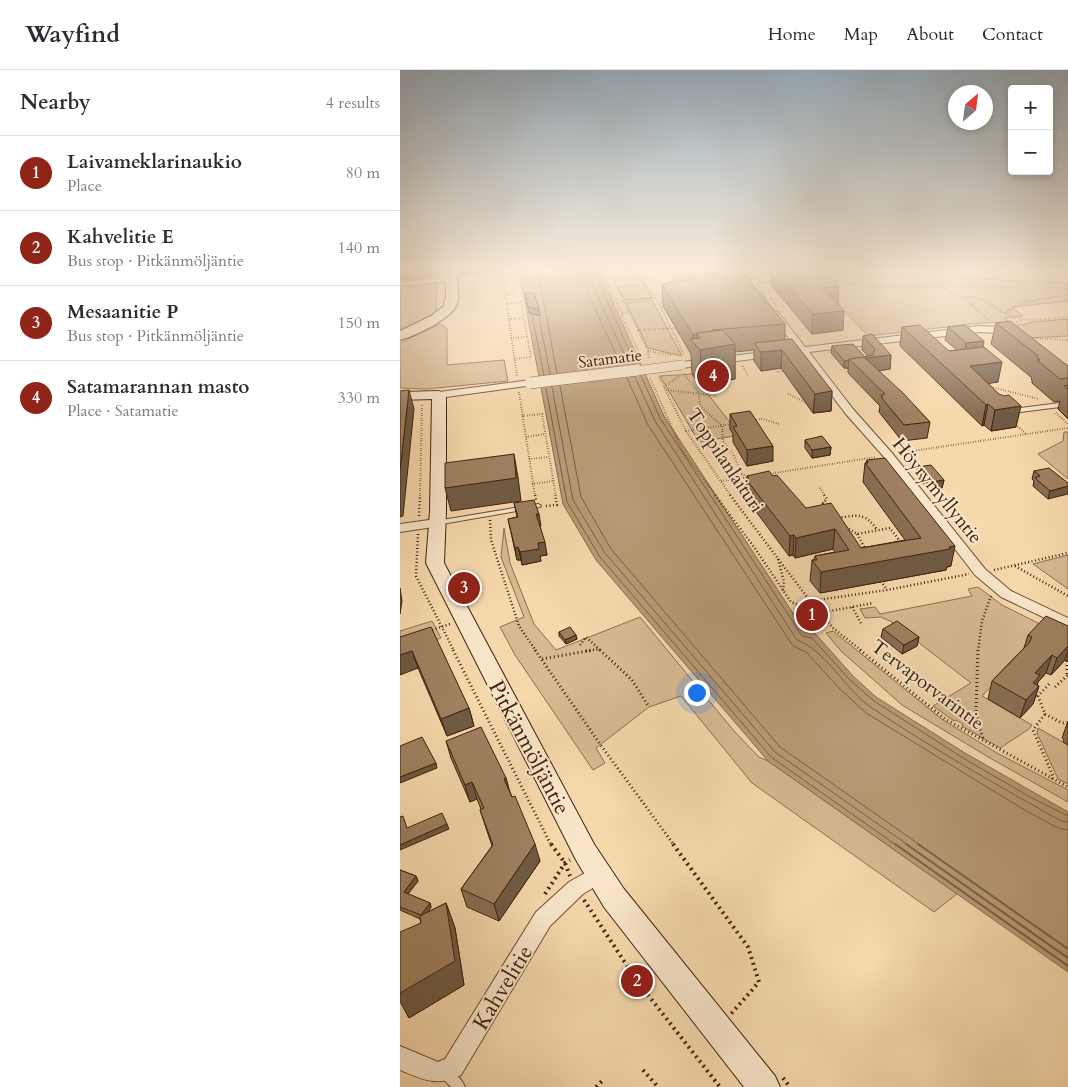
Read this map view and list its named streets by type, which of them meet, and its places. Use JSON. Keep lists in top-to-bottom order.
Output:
{
  "streets": {
    "street": [
      "Satamatie",
      "Höyrymyllyntie",
      "Pitkänmöljäntie",
      "Kahvelitie"
    ],
    "path": ["Toppilanlaituri", "Tervaporvarintie"]
  },
  "crossings": [
    ["Satamatie", "Höyrymyllyntie"],
    ["Satamatie", "Pitkänmöljäntie"],
    ["Toppilanlaituri", "Tervaporvarintie"],
    ["Pitkänmöljäntie", "Kahvelitie"]
  ],
  "north": "top right",
  "page": {
    "header": "Wayfind",
    "nav": [
      "Home",
      "Map",
      "About",
      "Contact"
    ],
    "heading": ["Nearby", "4 results"],
    "map_buttons": ["+", "−"],
    "list": [
      {
        "mark": "1",
        "name": "Laivameklarinaukio",
        "note": "Place",
        "value": "80 m"
      },
      {
        "mark": "2",
        "name": "Kahvelitie E",
        "note": "Bus stop · Pitkänmöljäntie",
        "value": "140 m"
      },
      {
        "mark": "3",
        "name": "Mesaanitie P",
        "note": "Bus stop · Pitkänmöljäntie",
        "value": "150 m"
      },
      {
        "mark": "4",
        "name": "Satamarannan masto",
        "note": "Place · Satamatie",
        "value": "330 m"
      }
    ],
    "pins": [
      "4",
      "3",
      "1",
      "2"
    ]
  }
}
